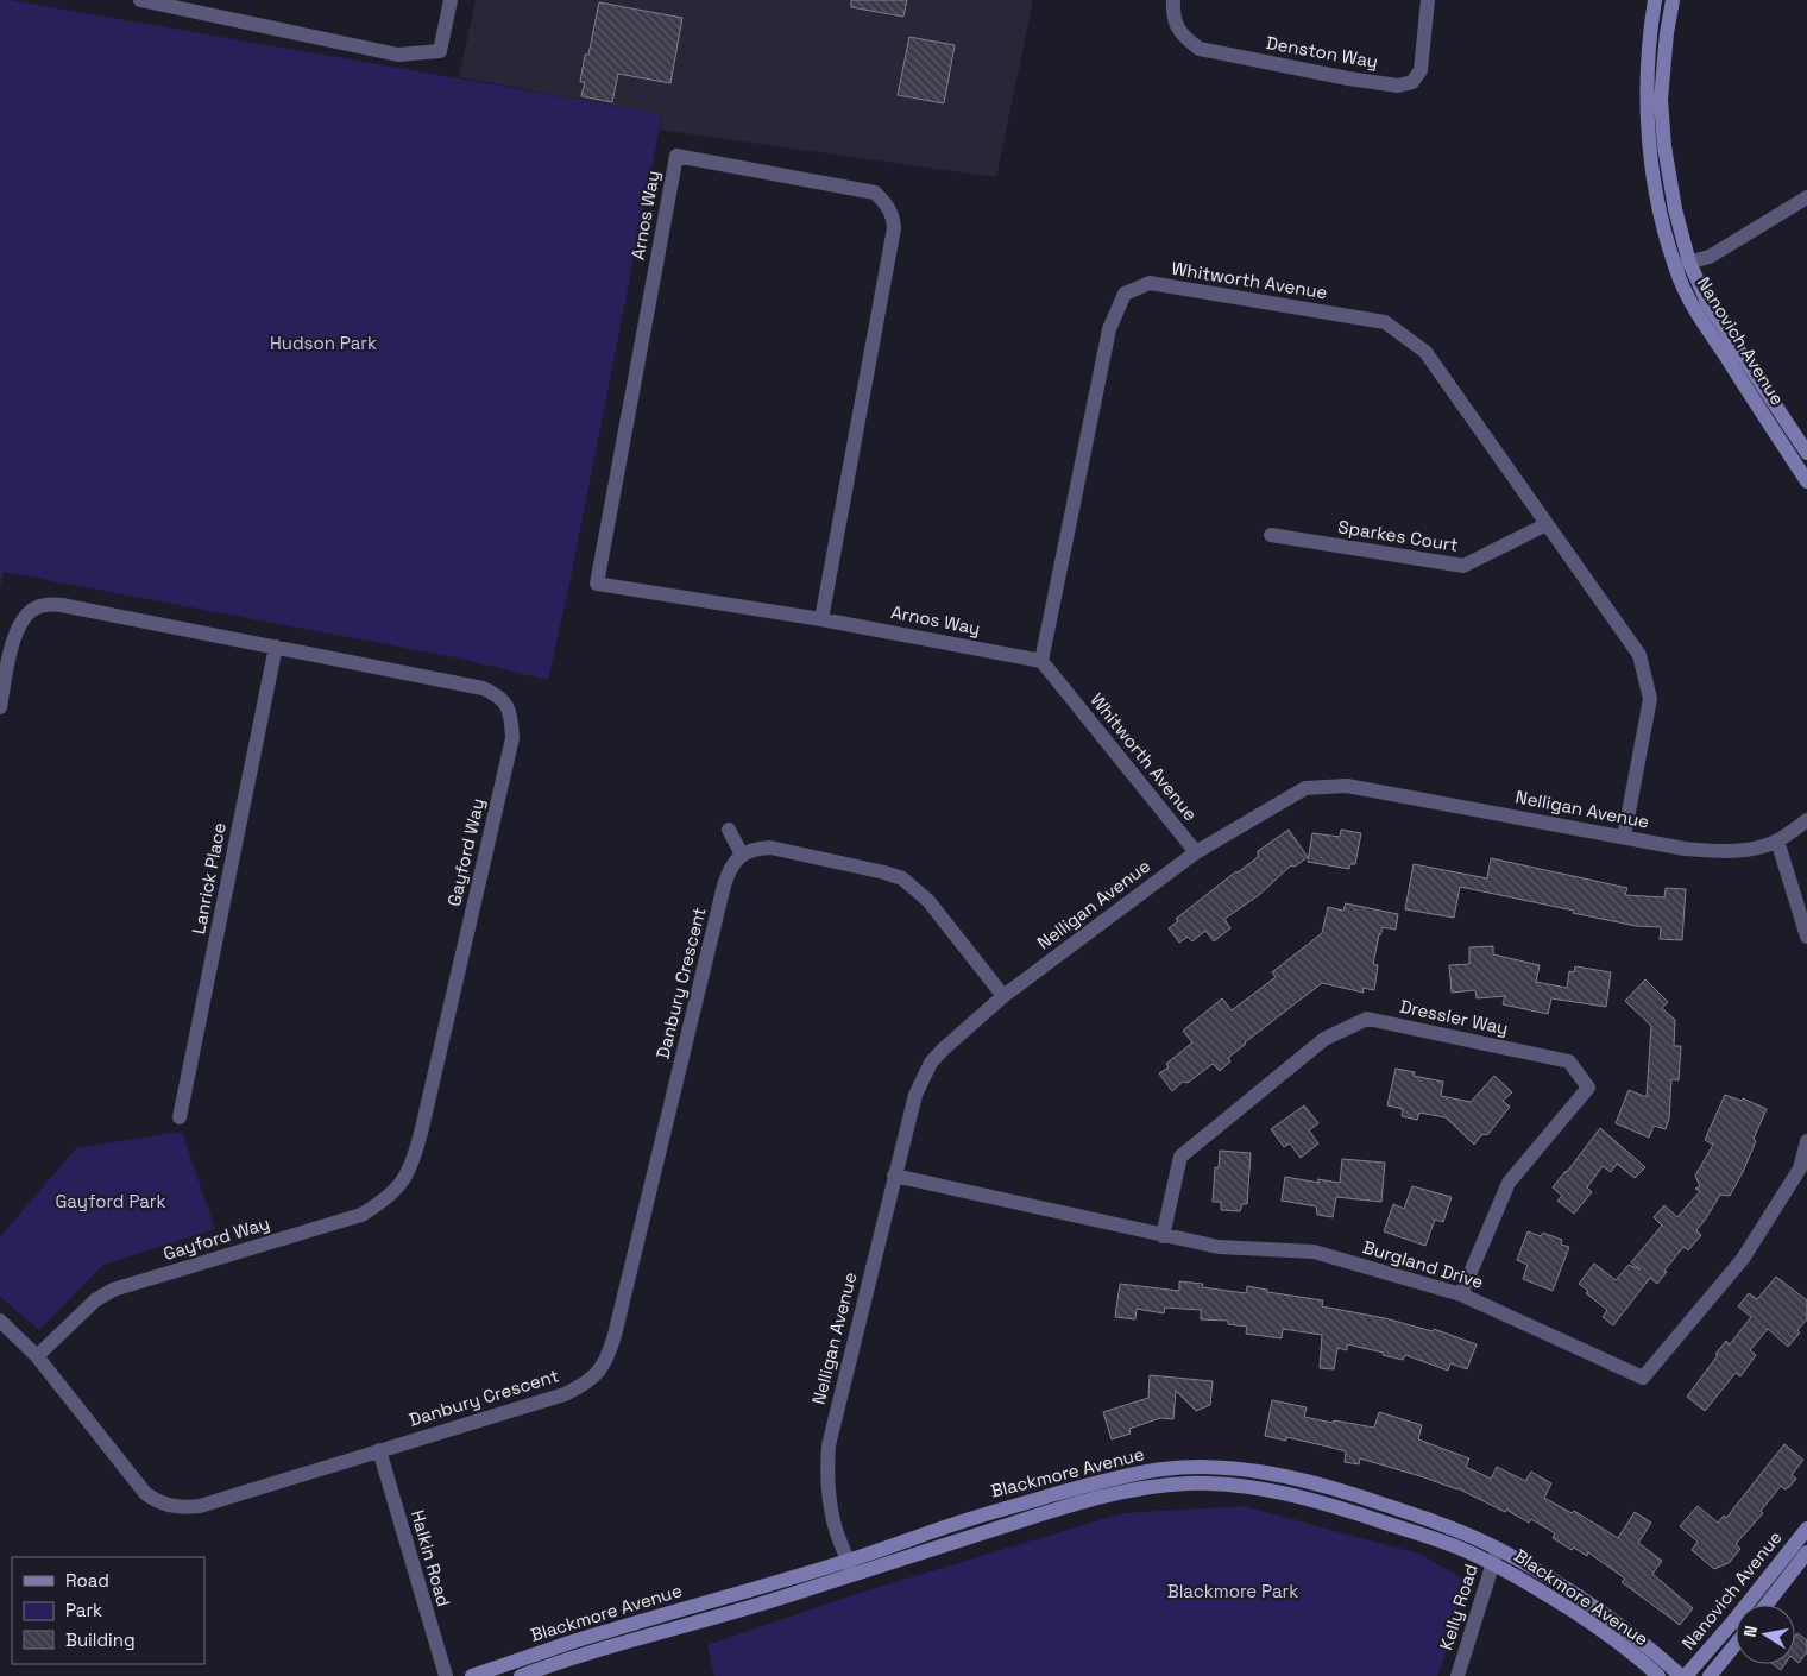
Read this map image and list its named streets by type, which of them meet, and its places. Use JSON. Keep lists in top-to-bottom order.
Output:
{
  "streets": {
    "street": [
      "Denston Way",
      "Arnos Way",
      "Whitworth Avenue",
      "Nanovich Avenue",
      "Sparkes Court",
      "Nelligan Avenue",
      "Gayford Way",
      "Lanrick Place",
      "Danbury Crescent",
      "Dressler Way",
      "Burgland Drive",
      "Blackmore Avenue",
      "Halkin Road",
      "Kelly Road"
    ]
  },
  "crossings": [
    ["Arnos Way", "Whitworth Avenue"],
    ["Whitworth Avenue", "Sparkes Court"],
    ["Whitworth Avenue", "Nelligan Avenue"],
    ["Nelligan Avenue", "Burgland Drive"],
    ["Nelligan Avenue", "Blackmore Avenue"],
    ["Gayford Way", "Lanrick Place"],
    ["Gayford Way", "Danbury Crescent"],
    ["Danbury Crescent", "Halkin Road"],
    ["Dressler Way", "Burgland Drive"],
    ["Blackmore Avenue", "Kelly Road"]
  ],
  "parks": ["Hudson Park", "Gayford Park", "Blackmore Park"],
  "legend": ["Road", "Park", "Building"],
  "north": "left"
}
